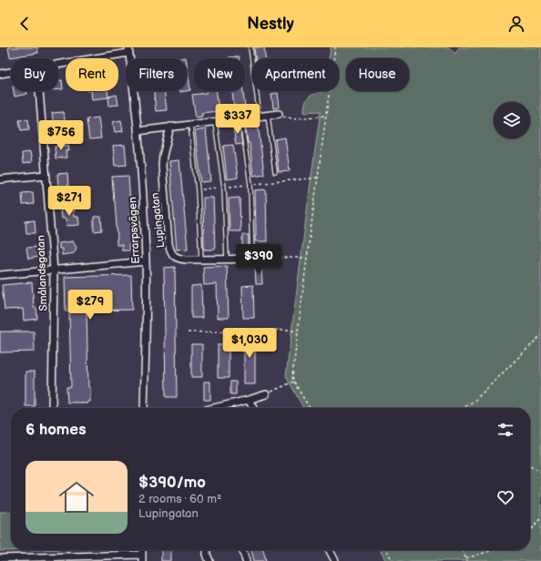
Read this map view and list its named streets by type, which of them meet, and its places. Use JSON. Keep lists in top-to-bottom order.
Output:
{
  "streets": {
    "street": ["Lupingatan", "Errarpsvägen", "Smålandsgatan"]
  },
  "page": {
    "header": "Nestly",
    "chip": [
      "Buy",
      "Rent",
      "Filters",
      "New",
      "Apartment",
      "House"
    ],
    "price": [
      "$337",
      "$756",
      "$271",
      "$390",
      "$279",
      "$1,030"
    ],
    "heading": "6 homes",
    "list": [
      {
        "name": "$390/mo",
        "note": "2 rooms · 60 m² · Lupingatan"
      }
    ]
  }
}
